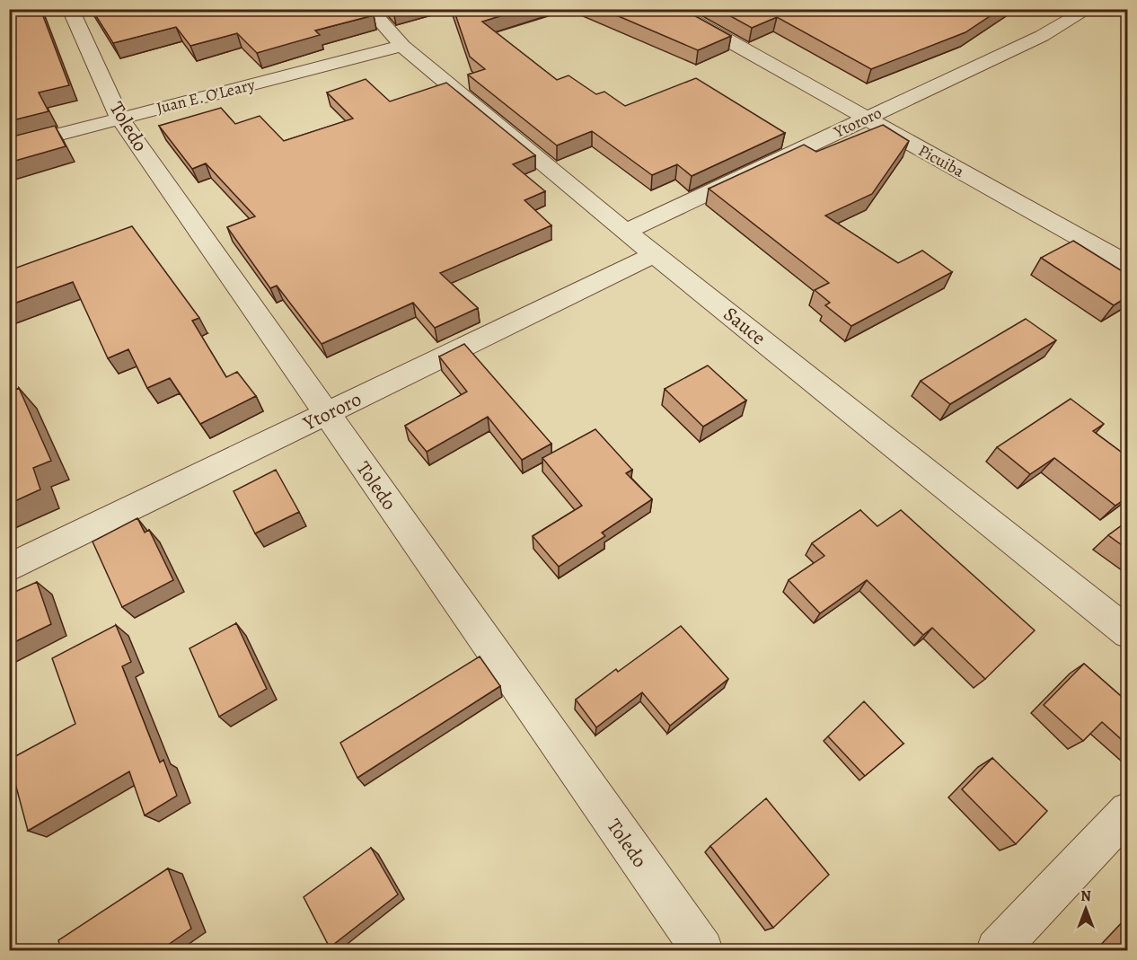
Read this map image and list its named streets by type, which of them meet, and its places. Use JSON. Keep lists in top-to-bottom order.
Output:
{
  "streets": {
    "street": [
      "Juan E. O'Leary",
      "Ytororo",
      "Toledo",
      "Picuiba",
      "Sauce"
    ]
  },
  "crossings": [
    ["Juan E. O'Leary", "Toledo"],
    ["Juan E. O'Leary", "Sauce"],
    ["Ytororo", "Toledo"],
    ["Ytororo", "Picuiba"],
    ["Ytororo", "Sauce"]
  ],
  "north": "top"
}
